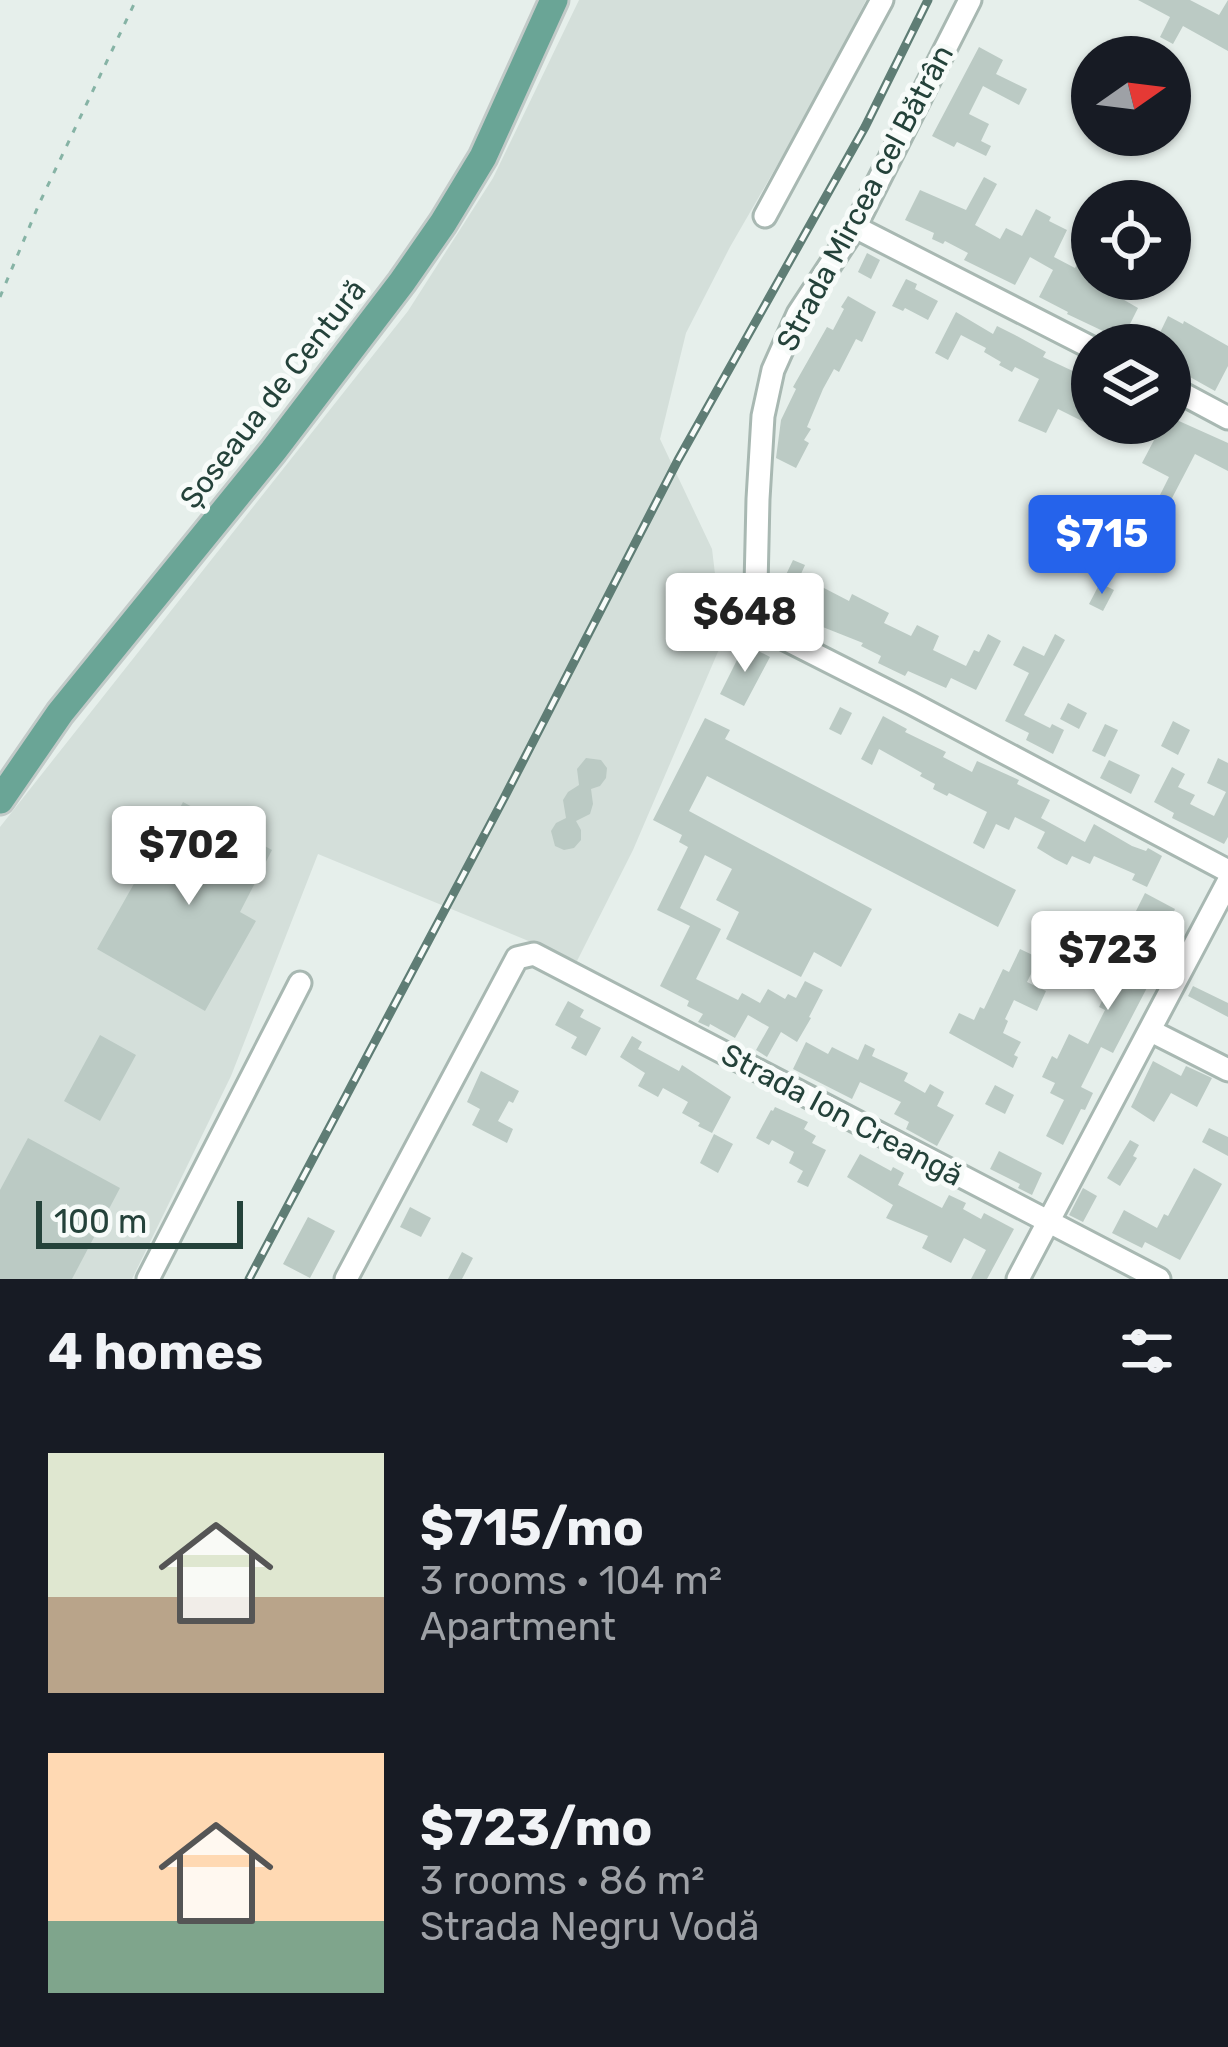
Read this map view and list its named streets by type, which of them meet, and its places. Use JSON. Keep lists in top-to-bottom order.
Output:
{
  "streets": {
    "main road": ["Șoseaua de Centură"],
    "street": ["Strada Mircea cel Bătrân", "Strada Ion Creangă"]
  },
  "scale_bar": "100 m",
  "north": "right",
  "page": {
    "price": [
      "$715",
      "$648",
      "$702",
      "$723"
    ],
    "scale": "100 m",
    "heading": "4 homes",
    "list": [
      {
        "name": "$715/mo",
        "note": "3 rooms · 104 m² · Apartment"
      },
      {
        "name": "$723/mo",
        "note": "3 rooms · 86 m² · Strada Negru Vodă"
      }
    ]
  }
}
